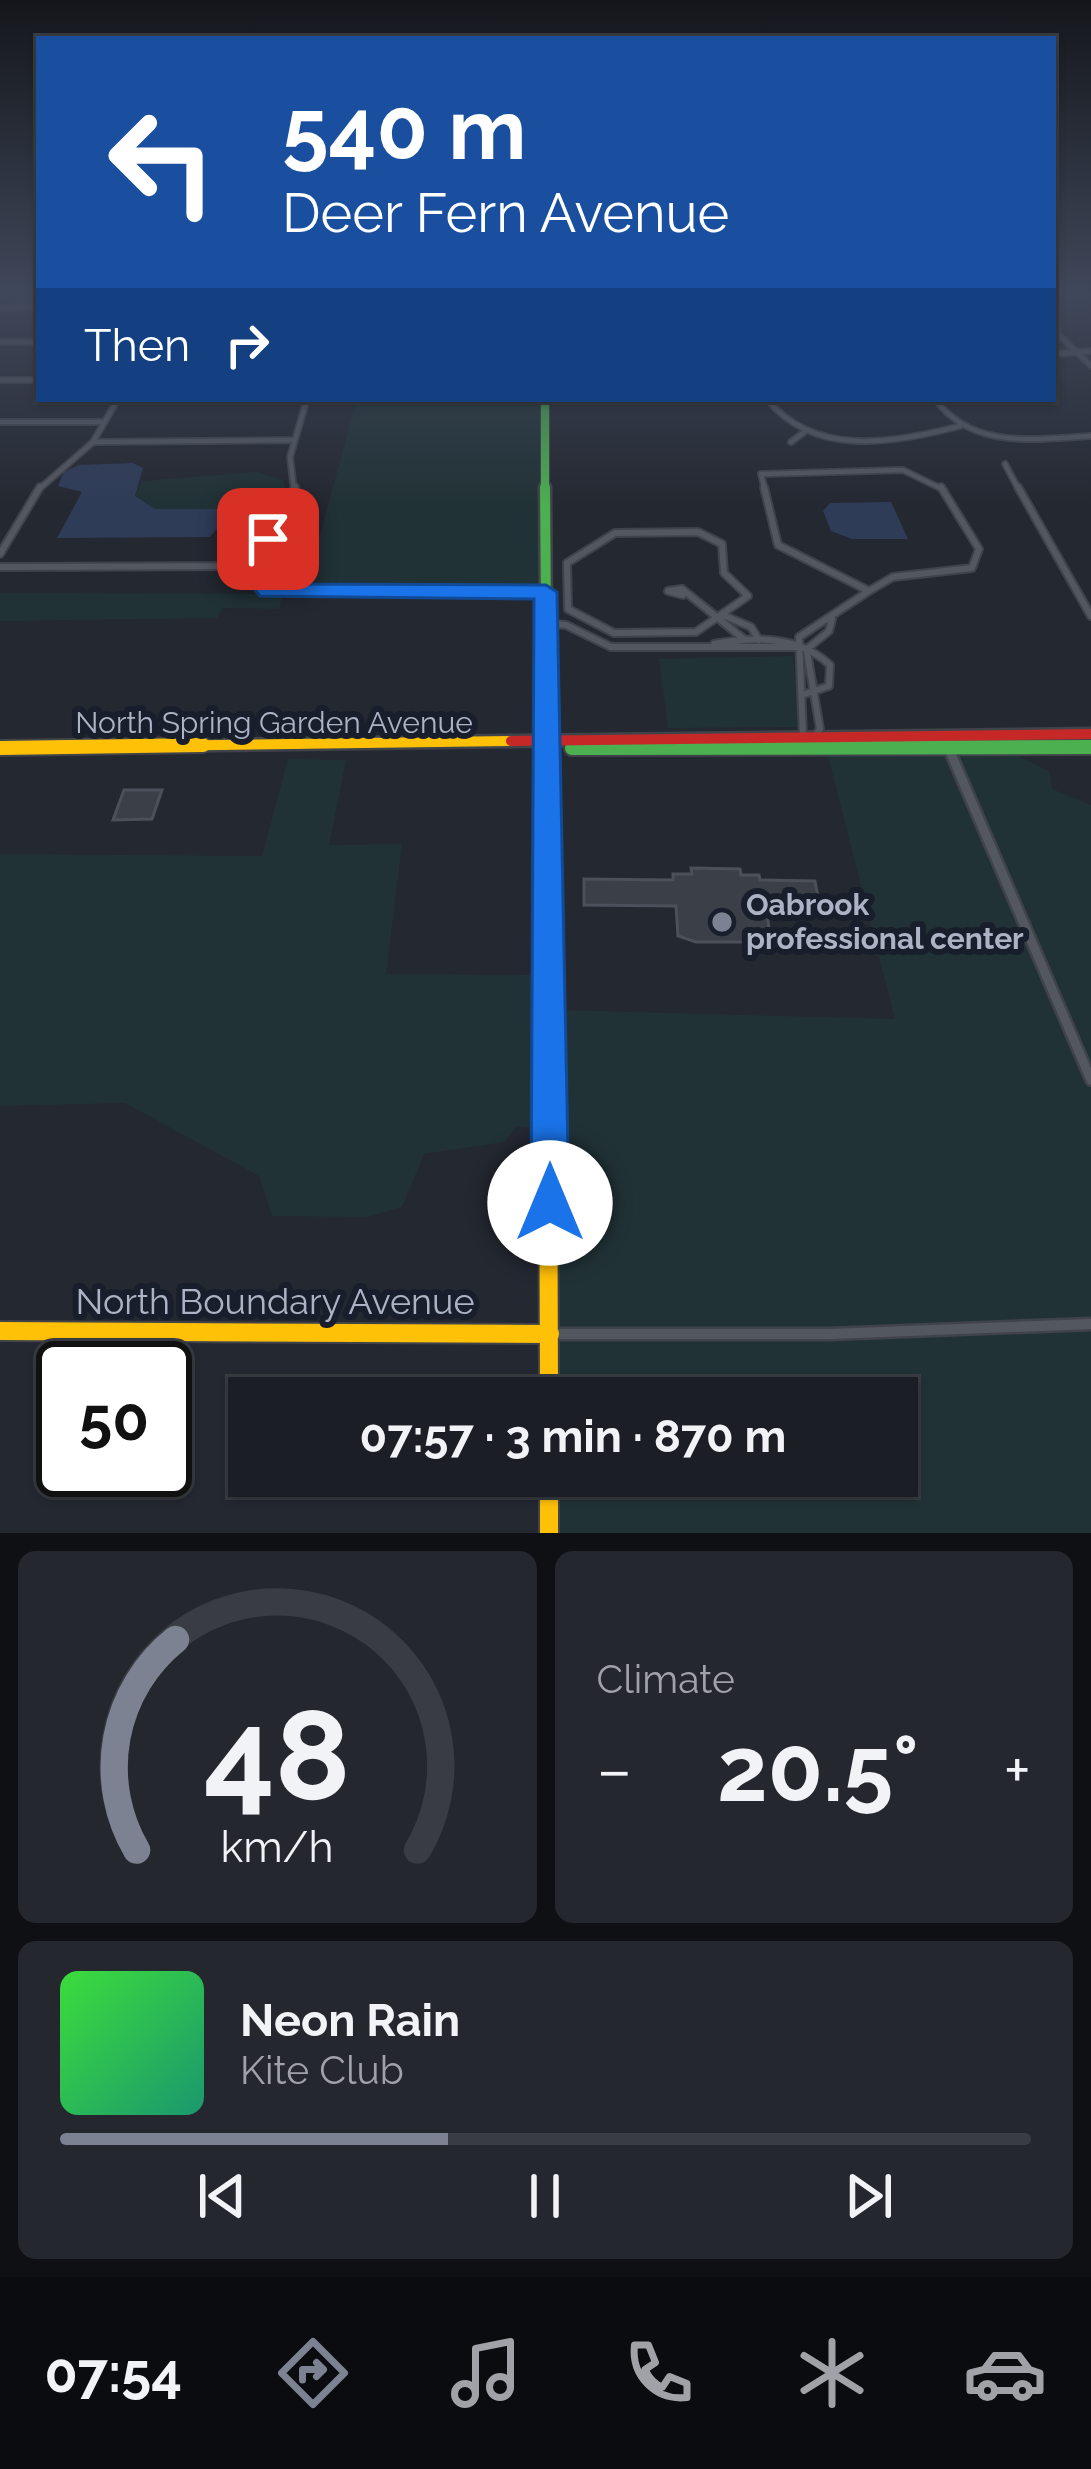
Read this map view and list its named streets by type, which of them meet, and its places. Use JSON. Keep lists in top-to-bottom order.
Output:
{
  "streets": {
    "main road": ["North Spring Garden Avenue", "North Boundary Avenue"]
  },
  "places": ["Oabrook professional center"],
  "page": {
    "turn": ["540 m", "Deer Fern Avenue"],
    "then": "Then",
    "limit": "50",
    "trip": "07:57 · 3 min · 870 m",
    "tile": "Climate",
    "heat": ["−", "20.5°", "+"],
    "song": ["Neon Rain", "Kite Club"],
    "tabs": "07:54",
    "gauge": ["48", "km/h"]
  }
}
